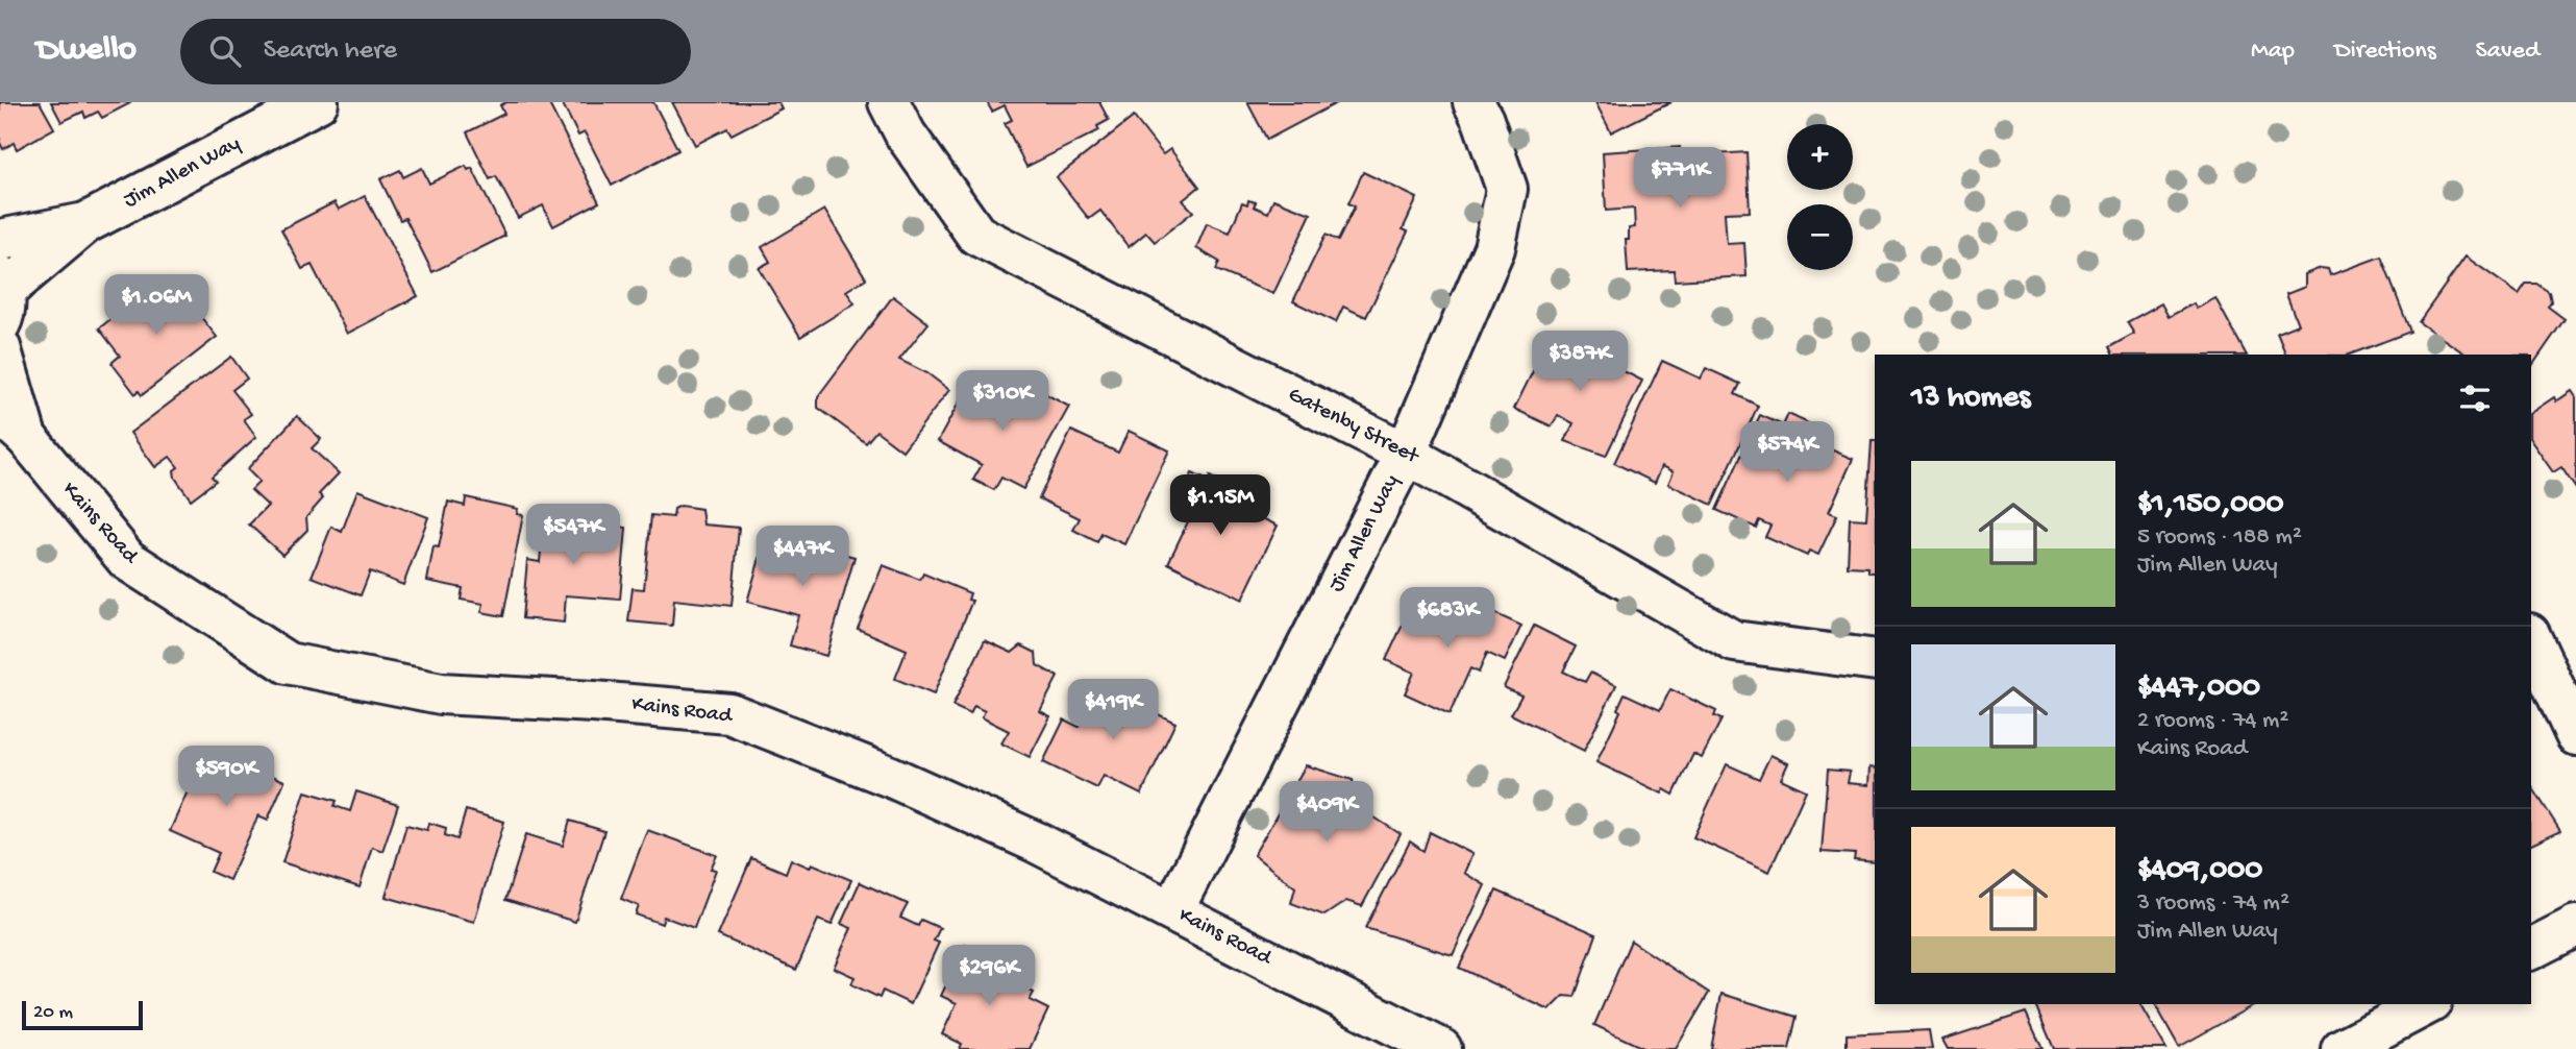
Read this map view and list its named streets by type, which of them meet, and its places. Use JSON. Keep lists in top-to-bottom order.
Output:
{
  "streets": {
    "street": ["Jim Allen Way", "Gatenby Street", "Kains Road"]
  },
  "crossings": [
    ["Jim Allen Way", "Gatenby Street"],
    ["Jim Allen Way", "Kains Road"]
  ],
  "scale_bar": "20 m",
  "page": {
    "header": "Dwello",
    "search": "Search here",
    "nav": ["Map", "Directions", "Saved"],
    "map_buttons": ["+", "−"],
    "price": [
      "$771K",
      "$1.06M",
      "$387K",
      "$310K",
      "$574K",
      "$1.15M",
      "$547K",
      "$447K",
      "$683K",
      "$419K",
      "$590K",
      "$409K",
      "$296K"
    ],
    "heading": "13 homes",
    "list": [
      {
        "name": "$1,150,000",
        "note": "5 rooms · 188 m² · Jim Allen Way"
      },
      {
        "name": "$447,000",
        "note": "2 rooms · 74 m² · Kains Road"
      },
      {
        "name": "$409,000",
        "note": "3 rooms · 74 m² · Jim Allen Way"
      }
    ],
    "scale": "20 m"
  }
}
